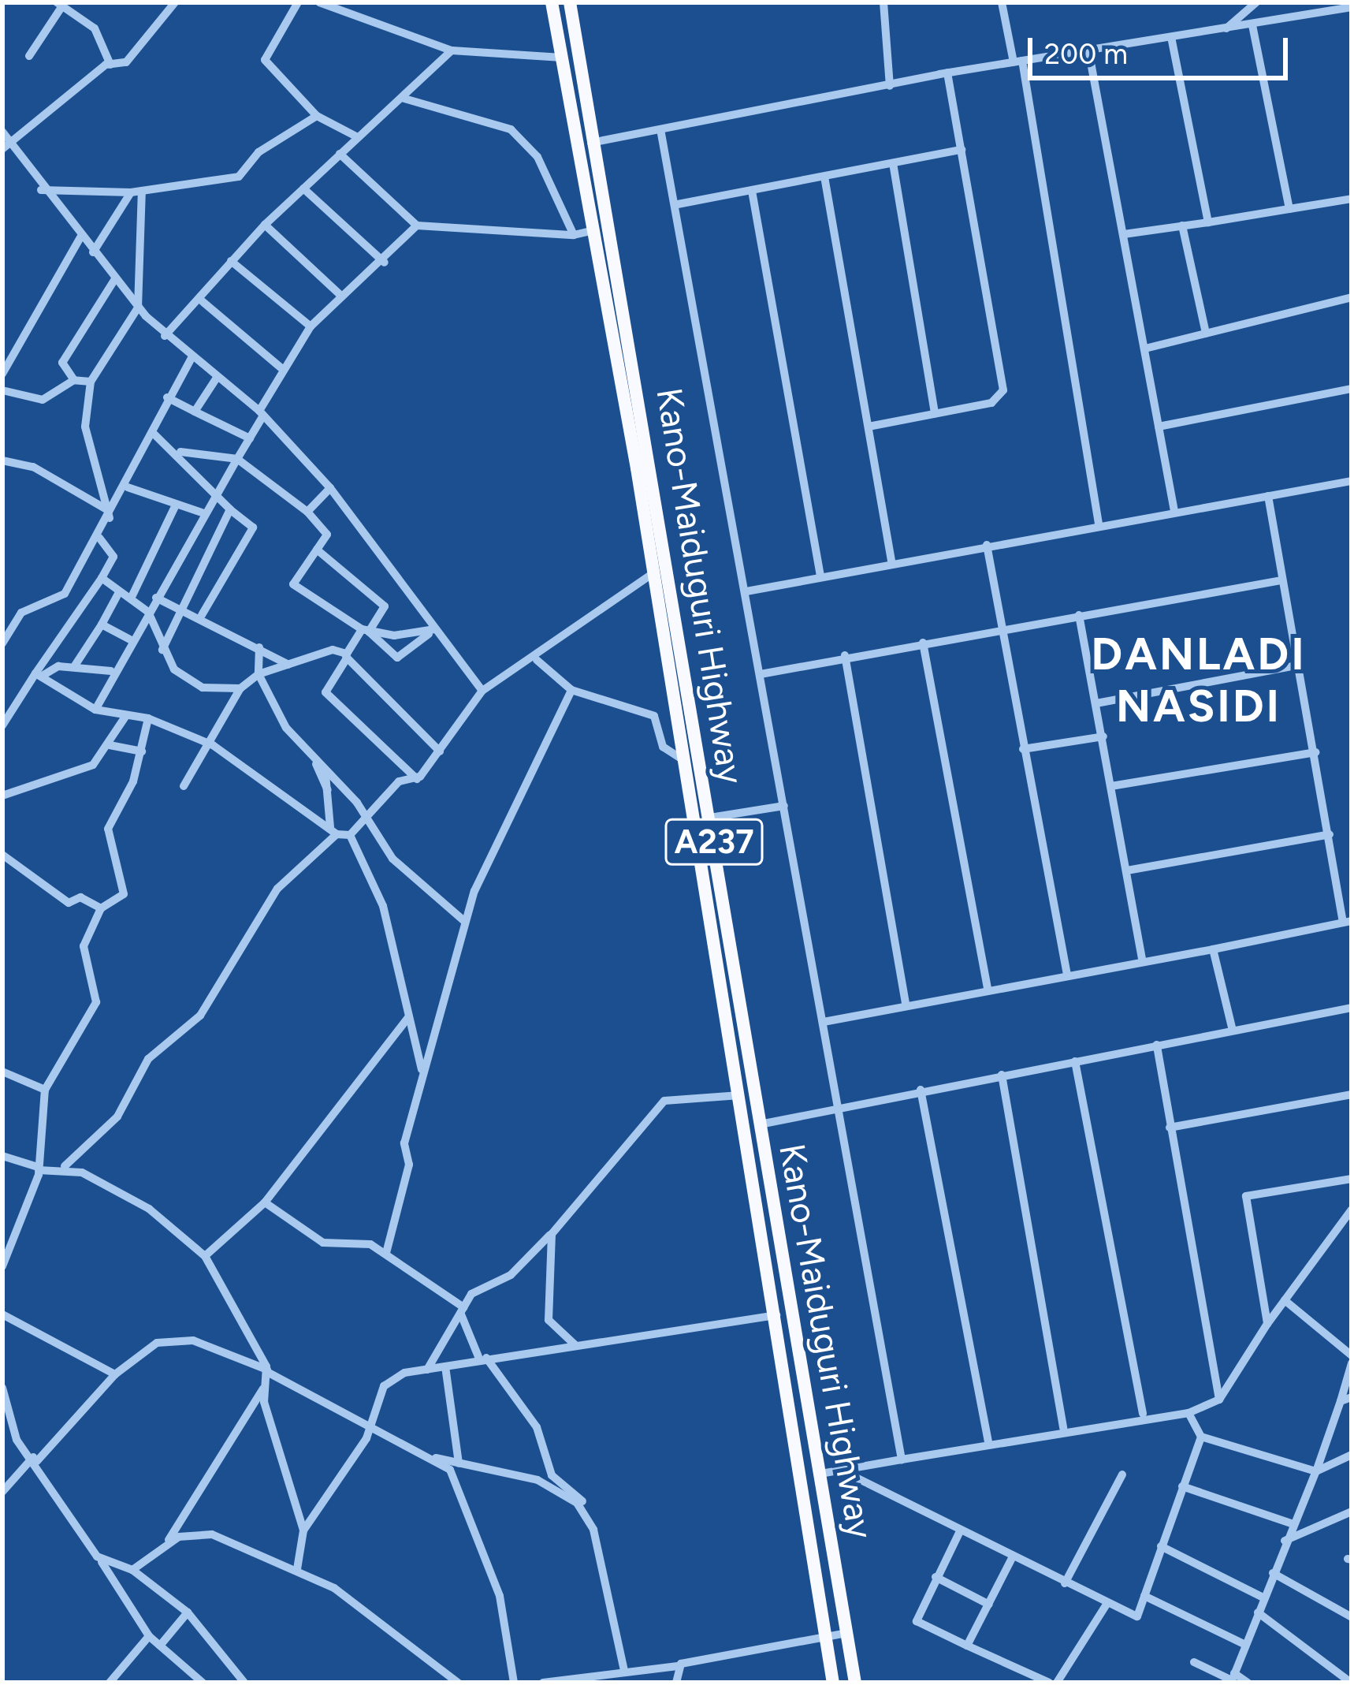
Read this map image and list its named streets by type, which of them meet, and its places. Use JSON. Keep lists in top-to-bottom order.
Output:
{
  "streets": {
    "highway": ["Kano-Maiduguri Highway", "A237"]
  },
  "districts": ["DANLADI NASIDI"],
  "scale_bar": "200 m"
}
